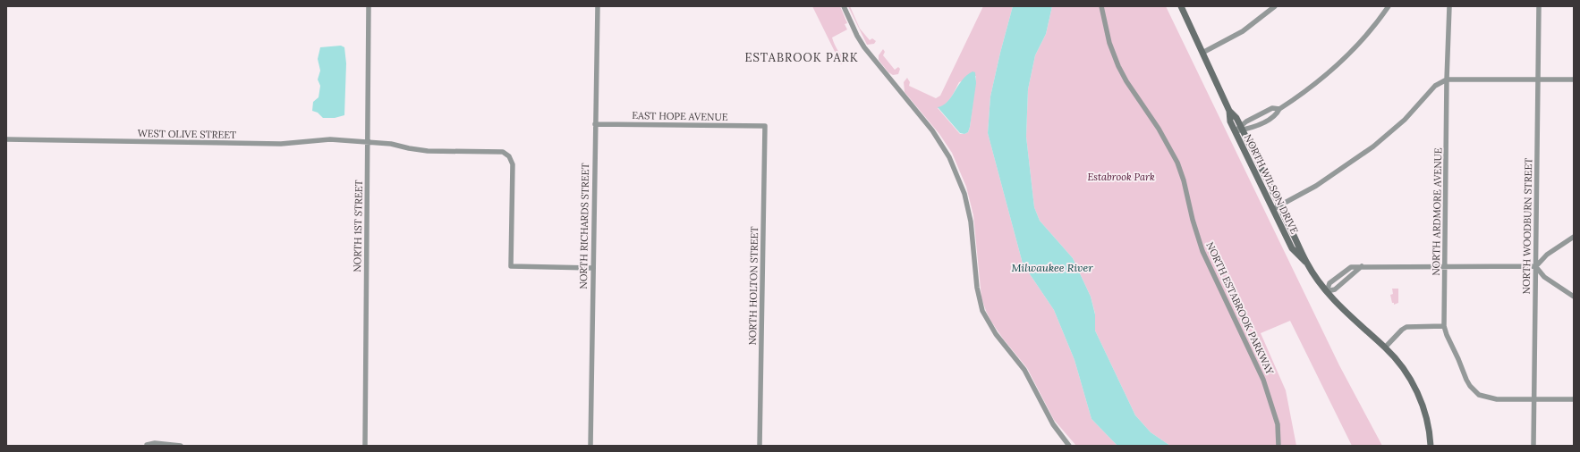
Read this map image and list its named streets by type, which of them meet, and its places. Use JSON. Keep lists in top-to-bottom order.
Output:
{
  "streets": {
    "street": [
      "EAST HOPE AVENUE",
      "WEST OLIVE STREET",
      "NORTH WILSON DRIVE",
      "NORTH ARDMORE AVENUE",
      "NORTH 1ST STREET",
      "NORTH RICHARDS STREET",
      "NORTH WOODBURN STREET",
      "NORTH HOLTON STREET",
      "NORTH ESTABROOK PARKWAY"
    ]
  },
  "crossings": [
    ["EAST HOPE AVENUE", "NORTH RICHARDS STREET"],
    ["EAST HOPE AVENUE", "NORTH HOLTON STREET"],
    ["WEST OLIVE STREET", "NORTH 1ST STREET"],
    ["WEST OLIVE STREET", "NORTH RICHARDS STREET"],
    ["NORTH ARDMORE AVENUE", "NORTH WOODBURN STREET"]
  ],
  "districts": ["ESTABROOK PARK"],
  "water": ["Milwaukee River"],
  "parks": ["Estabrook Park"]
}
